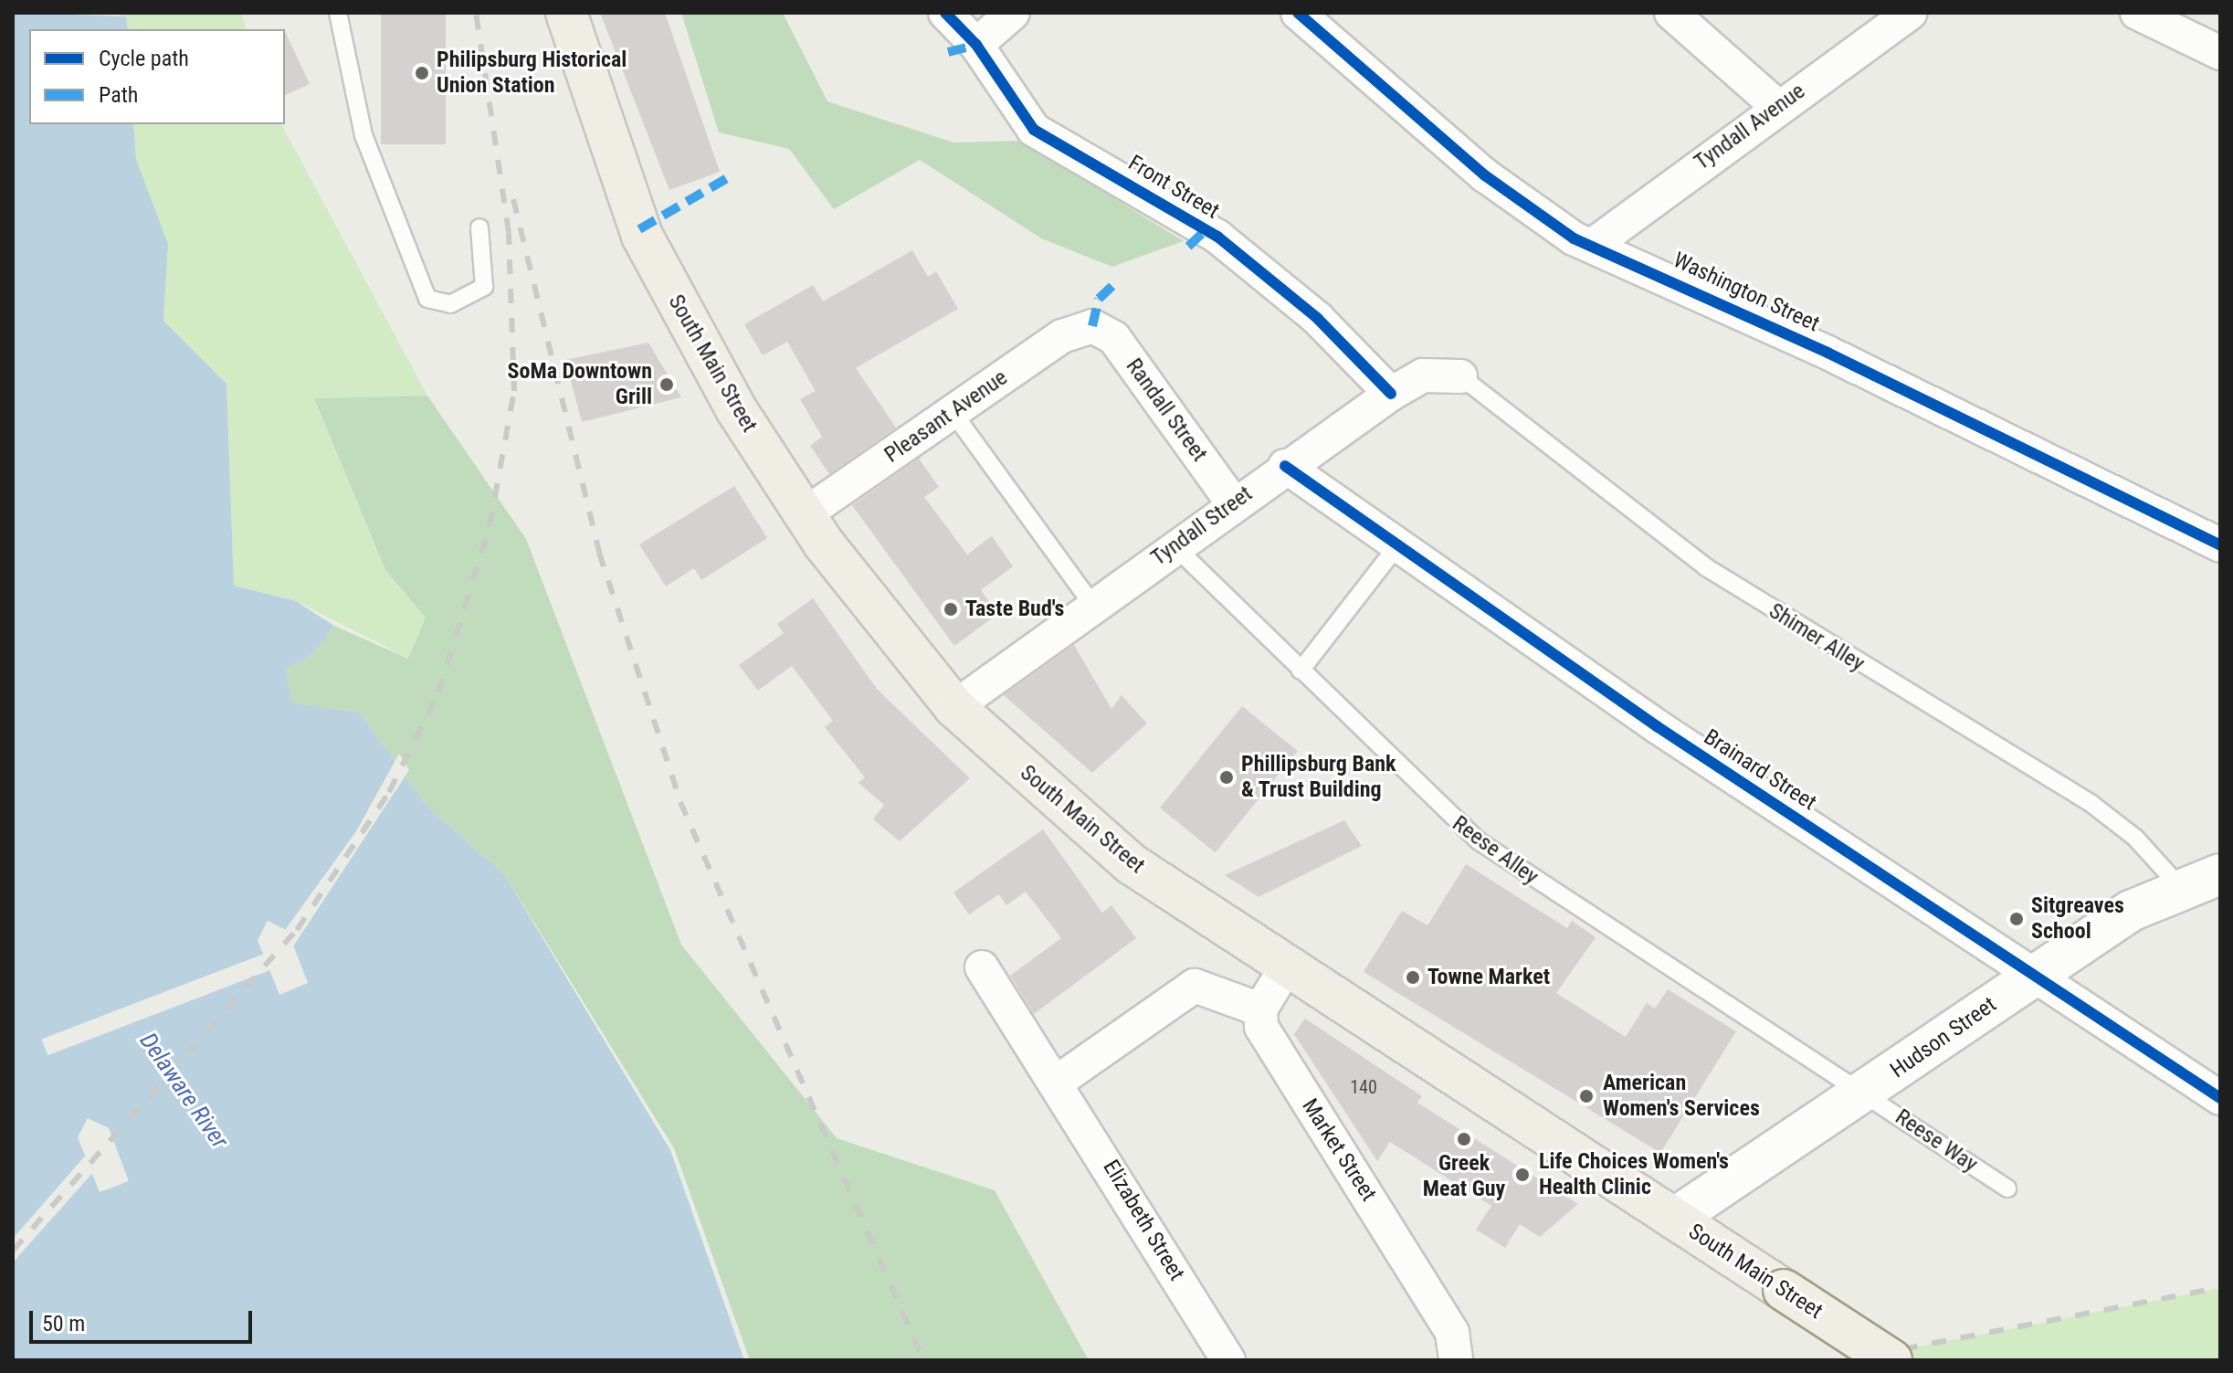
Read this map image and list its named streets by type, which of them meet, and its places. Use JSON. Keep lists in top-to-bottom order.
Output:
{
  "streets": {
    "main road": ["South Main Street"],
    "street": [
      "Tyndall Avenue",
      "Front Street",
      "Washington Street",
      "Randall Street",
      "Pleasant Avenue",
      "Tyndall Street",
      "Brainard Street",
      "Hudson Street",
      "Market Street",
      "Elizabeth Street"
    ],
    "lane": ["Shimer Alley", "Reese Alley", "Reese Way"]
  },
  "crossings": [
    ["Tyndall Avenue", "Washington Street"],
    ["Front Street", "Tyndall Street"],
    ["South Main Street", "Pleasant Avenue"],
    ["South Main Street", "Tyndall Street"],
    ["South Main Street", "Hudson Street"],
    ["Randall Street", "Pleasant Avenue"],
    ["Randall Street", "Tyndall Street"],
    ["Tyndall Street", "Shimer Alley"],
    ["Tyndall Street", "Brainard Street"],
    ["Tyndall Street", "Reese Alley"],
    ["Shimer Alley", "Hudson Street"],
    ["Brainard Street", "Hudson Street"],
    ["Reese Alley", "Hudson Street"],
    ["Reese Alley", "Reese Way"],
    ["Hudson Street", "Reese Way"]
  ],
  "water": ["Delaware River"],
  "places": [
    "Philipsburg Historical Union Station",
    "SoMa Downtown Grill",
    "Taste Bud's",
    "Phillipsburg Bank & Trust Building",
    "Sitgreaves School",
    "Towne Market",
    "American Women's Services",
    "Greek Meat Guy",
    "Life Choices Women's Health Clinic"
  ],
  "house_numbers": ["140"],
  "legend": ["Cycle path", "Path"],
  "scale_bar": "50 m"
}
